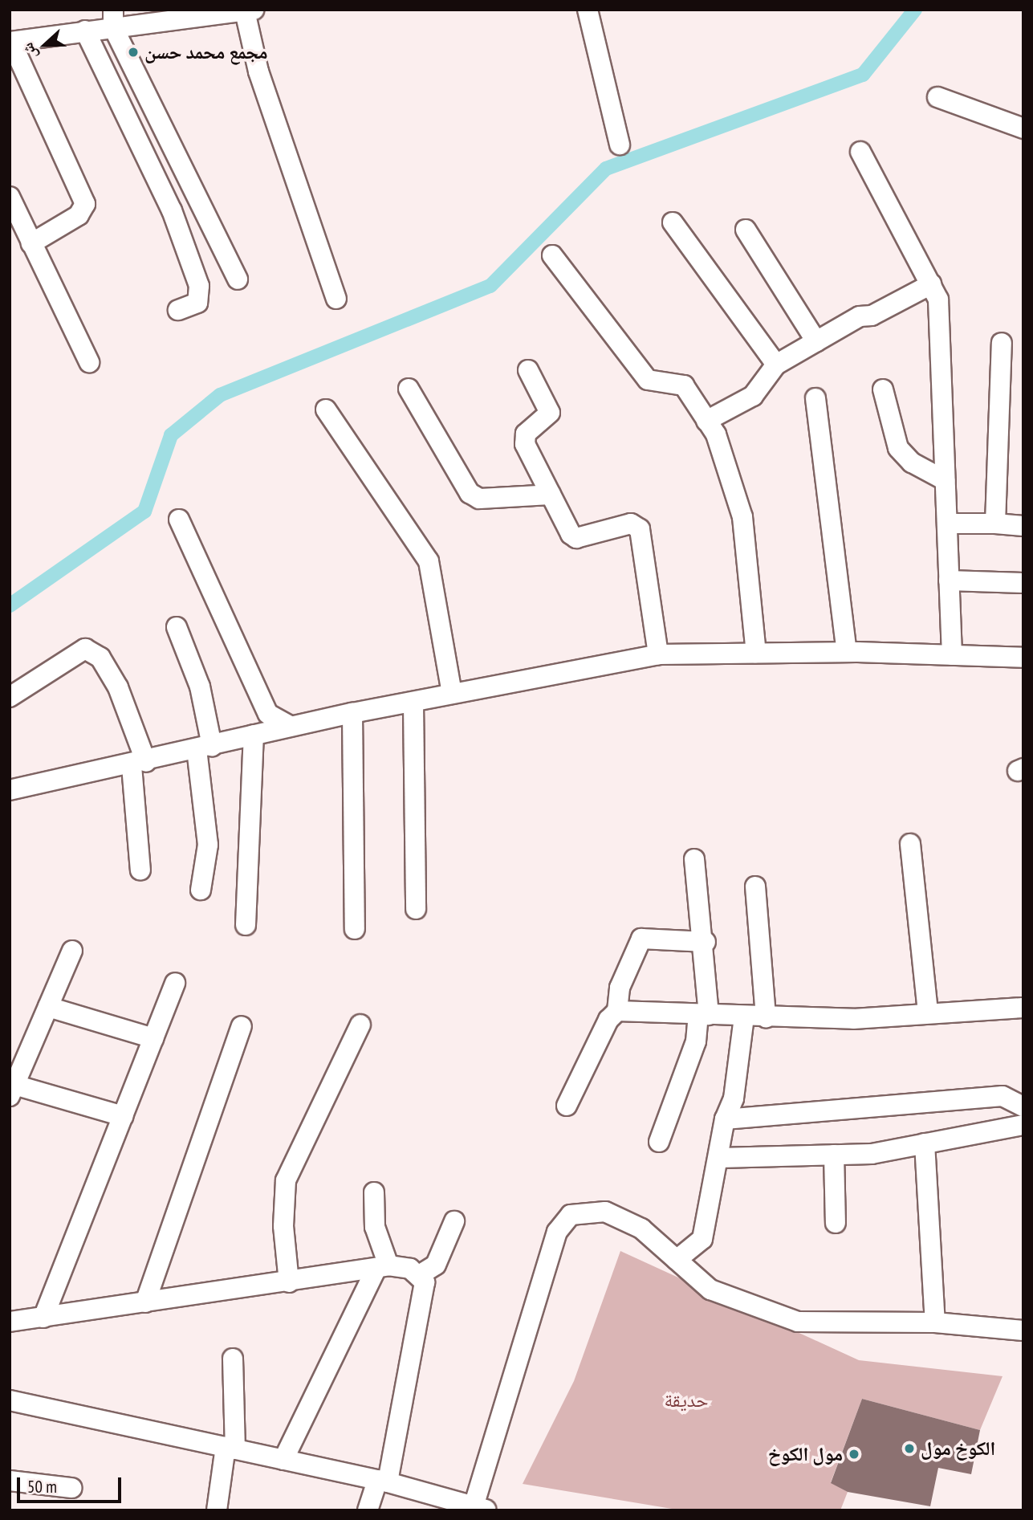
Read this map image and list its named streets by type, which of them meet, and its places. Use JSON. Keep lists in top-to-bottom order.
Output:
{
  "parks": ["حديقة"],
  "places": ["مجمع محمد حسن", "الكوخ مول", "مول الكوخ"],
  "scale_bar": "50 m",
  "north": "left"
}
